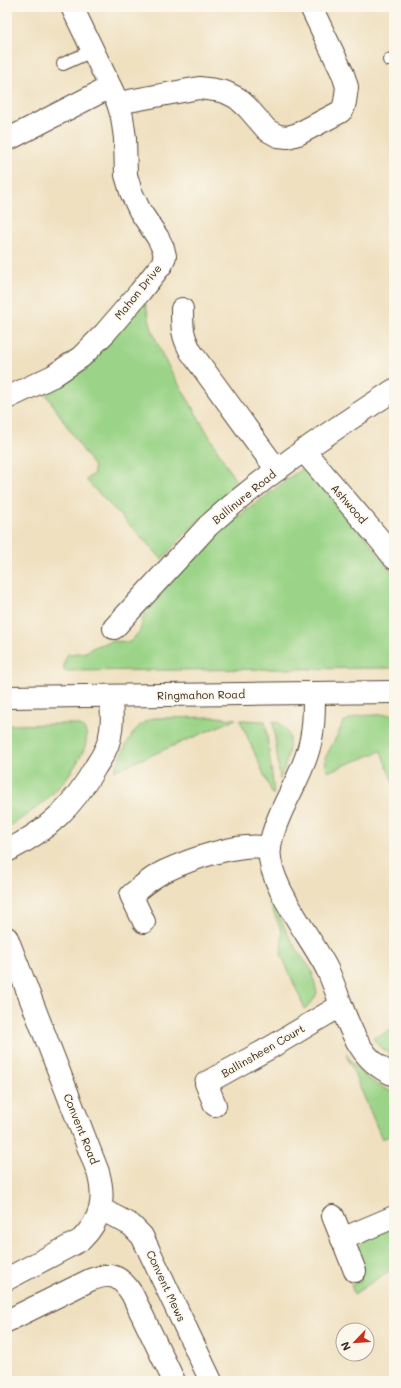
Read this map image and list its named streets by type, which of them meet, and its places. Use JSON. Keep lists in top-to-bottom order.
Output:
{
  "streets": {
    "street": [
      "Mahon Drive",
      "Ballinure Road",
      "Ashwood",
      "Ringmahon Road",
      "Ballinsheen Court",
      "Convent Road",
      "Convent Mews"
    ]
  },
  "crossings": [
    ["Ballinure Road", "Ashwood"],
    ["Convent Road", "Convent Mews"]
  ],
  "north": "bottom left"
}
